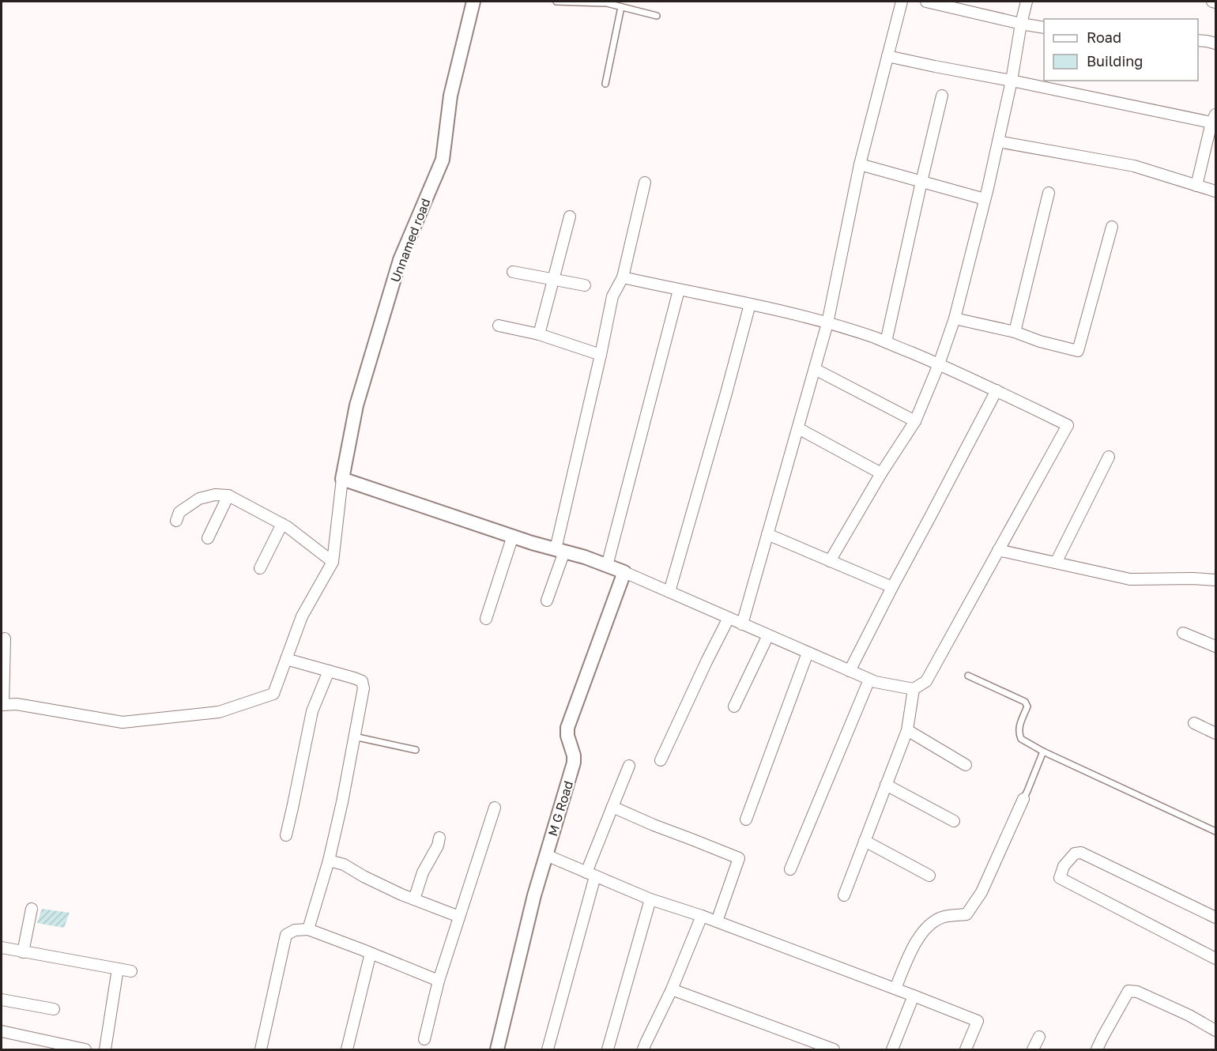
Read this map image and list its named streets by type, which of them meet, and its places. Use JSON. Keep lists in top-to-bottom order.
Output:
{
  "streets": {
    "street": ["Unnamed road", "M G Road"]
  },
  "legend": ["Road", "Building"]
}
